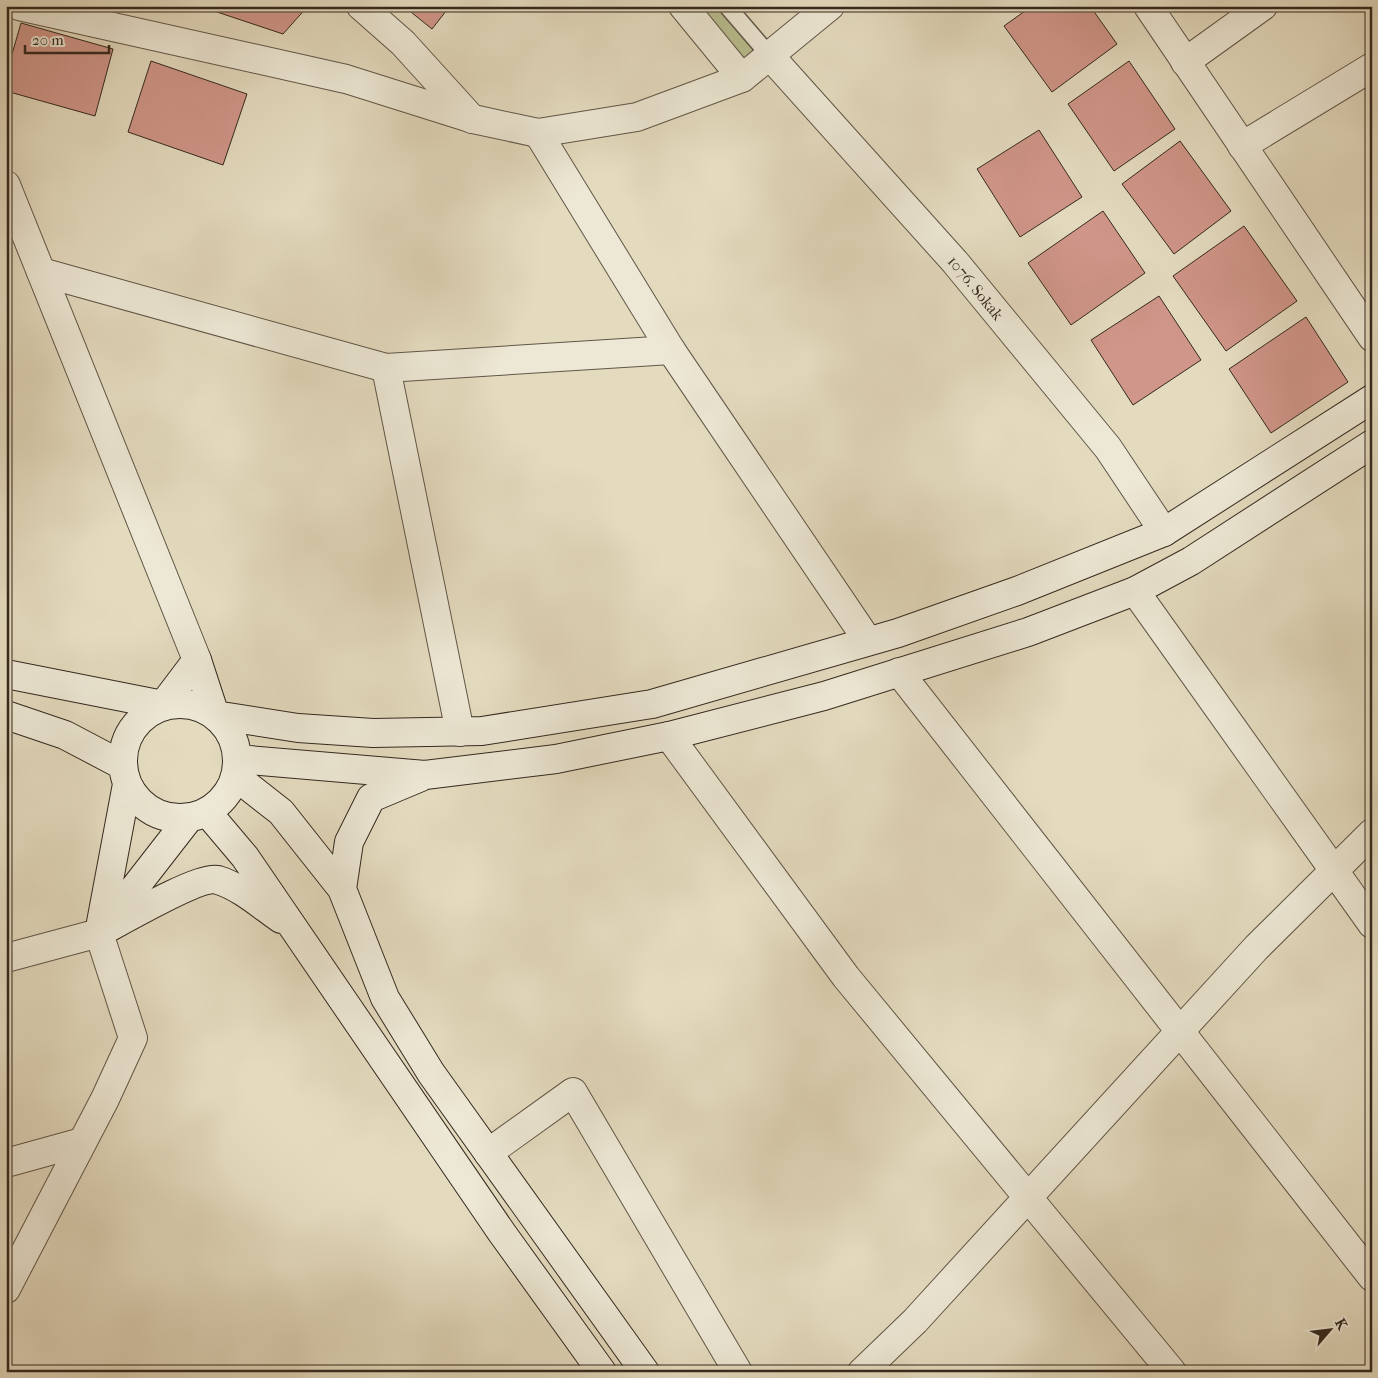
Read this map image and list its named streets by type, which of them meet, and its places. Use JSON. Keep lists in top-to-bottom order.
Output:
{
  "streets": {
    "street": ["1076. Sokak"]
  },
  "scale_bar": "20 m",
  "north": "top right"
}
